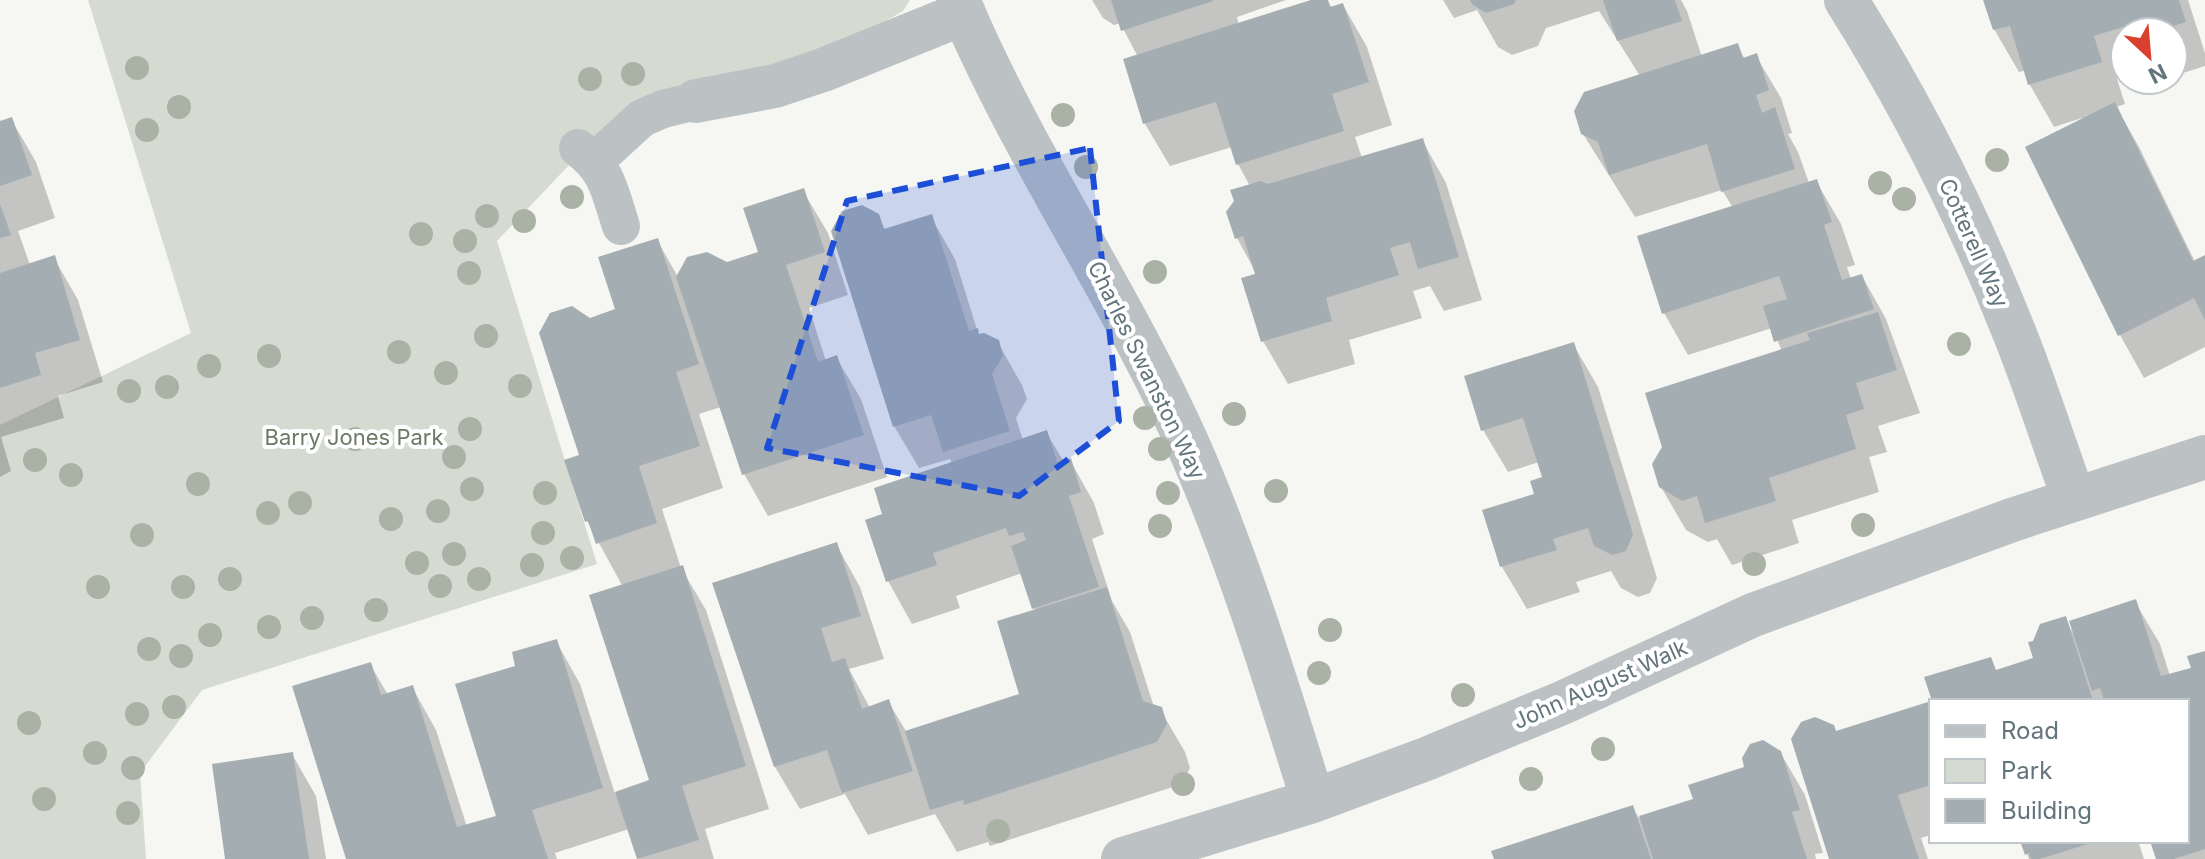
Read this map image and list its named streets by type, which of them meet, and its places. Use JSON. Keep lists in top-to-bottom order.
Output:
{
  "streets": {
    "street": ["Cotterell Way", "Charles Swanston Way", "John August Walk"]
  },
  "crossings": [
    ["Cotterell Way", "John August Walk"],
    ["Charles Swanston Way", "John August Walk"]
  ],
  "parks": ["Barry Jones Park"],
  "legend": ["Road", "Park", "Building"],
  "north": "bottom right"
}
